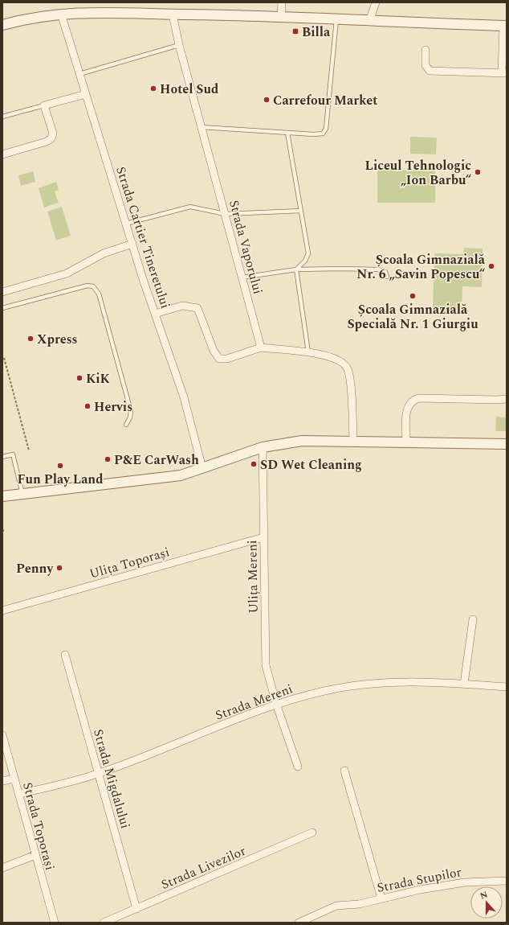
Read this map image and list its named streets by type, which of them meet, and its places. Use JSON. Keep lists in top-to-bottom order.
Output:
{
  "streets": {
    "street": [
      "Strada Cartier Tineretului",
      "Strada Vaporului",
      "Ulița Toporași",
      "Ulița Mereni",
      "Strada Mereni",
      "Strada Migdalului",
      "Strada Toporași",
      "Strada Livezilor",
      "Strada Stupilor"
    ]
  },
  "crossings": [
    ["Ulița Toporași", "Ulița Mereni"],
    ["Ulița Mereni", "Strada Mereni"],
    ["Strada Mereni", "Strada Migdalului"],
    ["Strada Mereni", "Strada Toporași"],
    ["Strada Migdalului", "Strada Livezilor"]
  ],
  "places": {
    "transit": ["Billa"],
    "other": [
      "Hotel Sud",
      "Carrefour Market",
      "Liceul Tehnologic „Ion Barbu“",
      "Școala Gimnazială Nr. 6 „Savin Popescu“",
      "Școala Gimnazială Specială Nr. 1 Giurgiu",
      "Xpress",
      "KiK",
      "Hervis",
      "P&E CarWash",
      "SD Wet Cleaning",
      "Fun Play Land",
      "Penny"
    ]
  },
  "north": "top"
}
